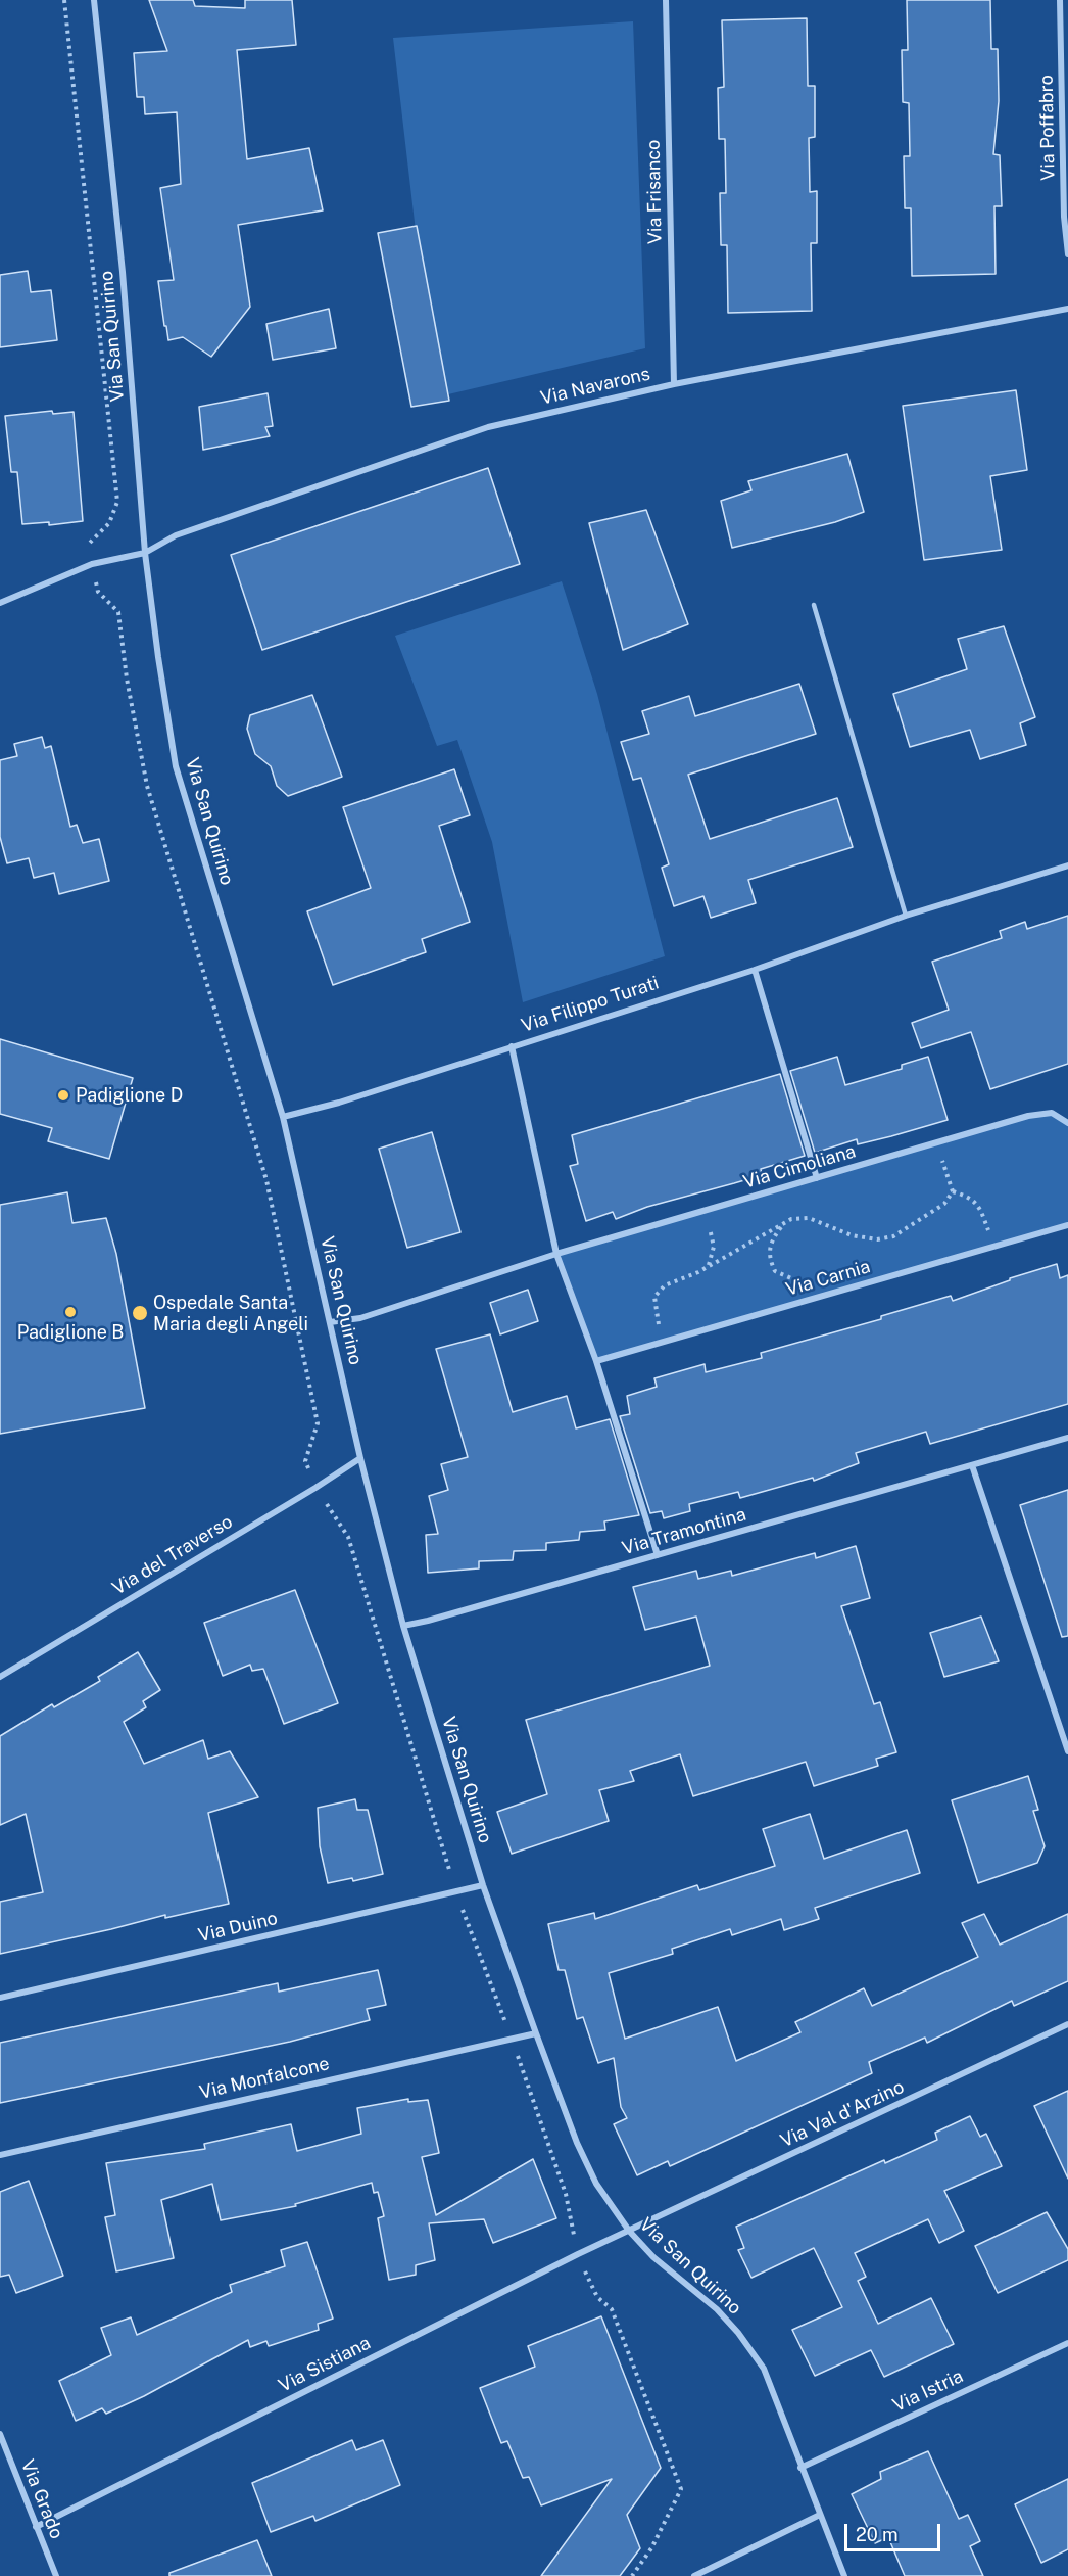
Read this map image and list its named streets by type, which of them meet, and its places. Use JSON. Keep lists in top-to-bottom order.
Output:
{
  "streets": {
    "street": [
      "Via Poffabro",
      "Via Frisanco",
      "Via San Quirino",
      "Via Navarons",
      "Via Filippo Turati",
      "Via Cimoliana",
      "Via Carnia",
      "Via Tramontina",
      "Via del Traverso",
      "Via Duino",
      "Via Monfalcone",
      "Via Val d'Arzino",
      "Via Sistiana",
      "Via Istria",
      "Via Grado"
    ]
  },
  "crossings": [
    ["Via Frisanco", "Via Navarons"],
    ["Via San Quirino", "Via Navarons"],
    ["Via San Quirino", "Via Filippo Turati"],
    ["Via San Quirino", "Via Cimoliana"],
    ["Via San Quirino", "Via Tramontina"],
    ["Via San Quirino", "Via del Traverso"],
    ["Via San Quirino", "Via Duino"],
    ["Via San Quirino", "Via Monfalcone"],
    ["Via San Quirino", "Via Val d'Arzino"],
    ["Via San Quirino", "Via Sistiana"],
    ["Via San Quirino", "Via Istria"],
    ["Via Val d'Arzino", "Via Sistiana"],
    ["Via Sistiana", "Via Grado"]
  ],
  "places": ["Padiglione D", "Padiglione B", "Ospedale Santa Maria degli Angeli"],
  "scale_bar": "20 m"
}
